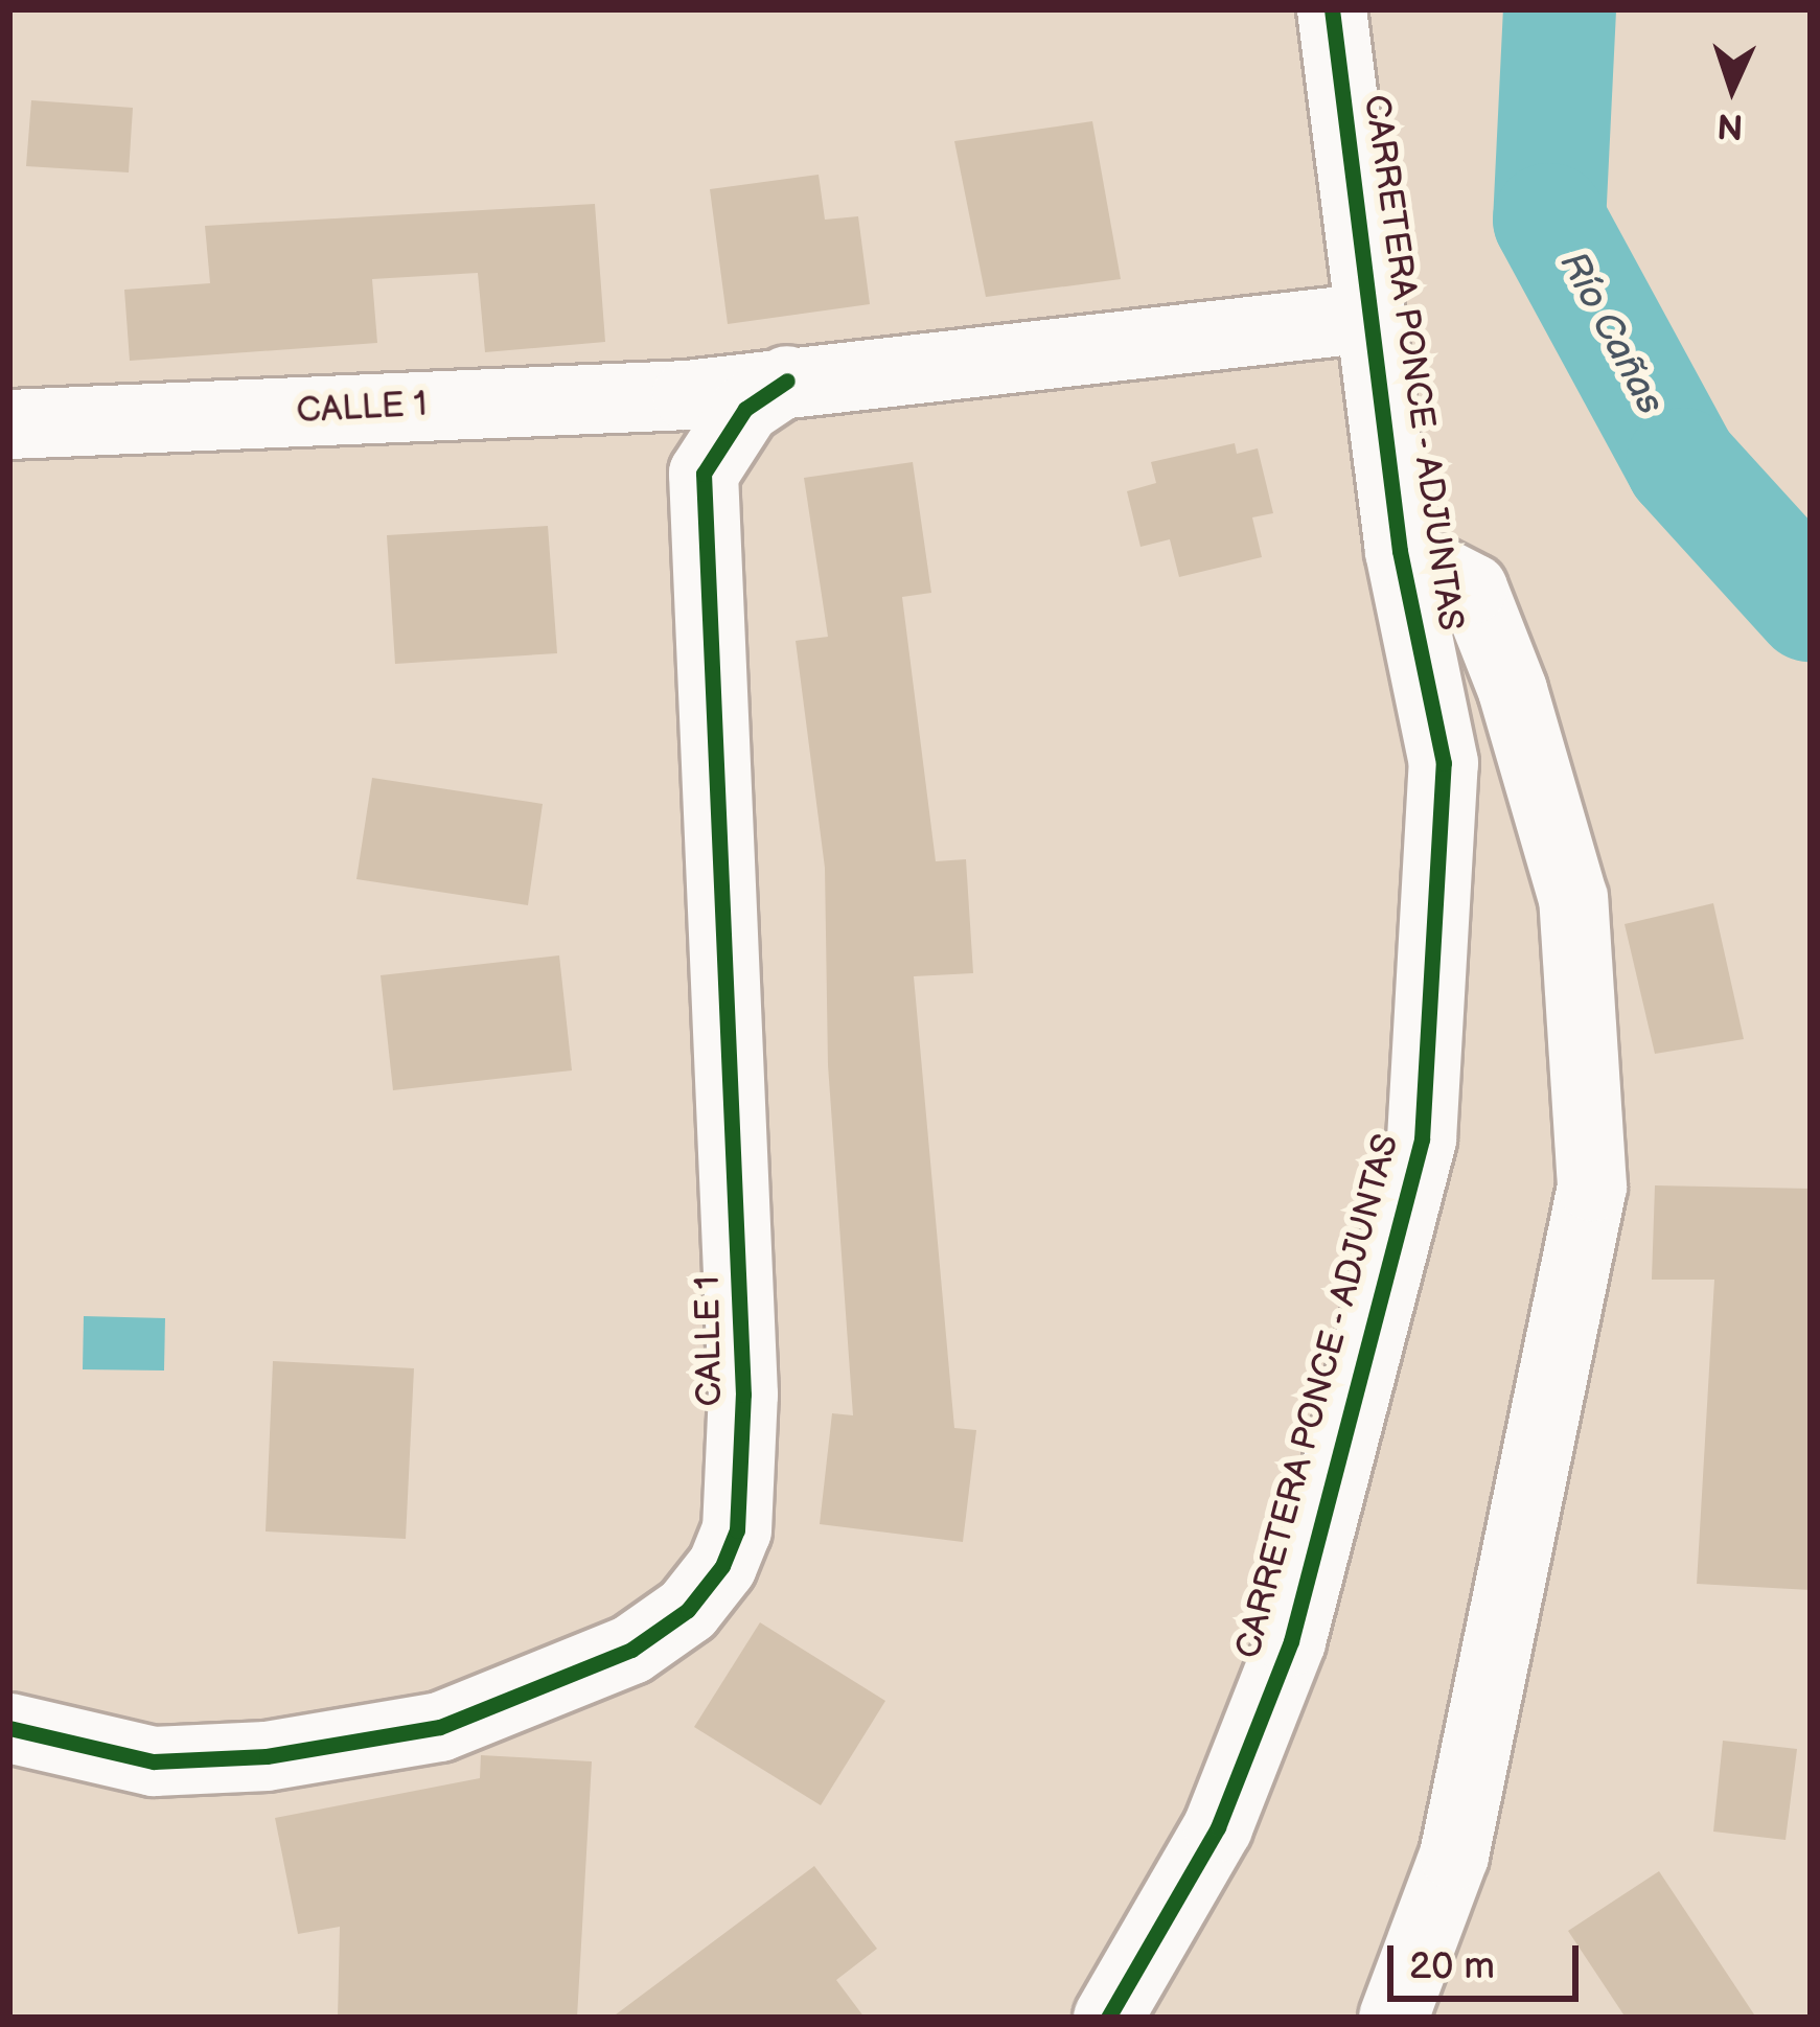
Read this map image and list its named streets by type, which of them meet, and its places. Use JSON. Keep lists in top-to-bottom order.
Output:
{
  "streets": {
    "street": ["CARRETERA PONCE - ADJUNTAS", "CALLE 1"]
  },
  "crossings": [
    ["CARRETERA PONCE - ADJUNTAS", "CALLE 1"]
  ],
  "water": ["Río Cañas"],
  "scale_bar": "20 m",
  "north": "bottom"
}
